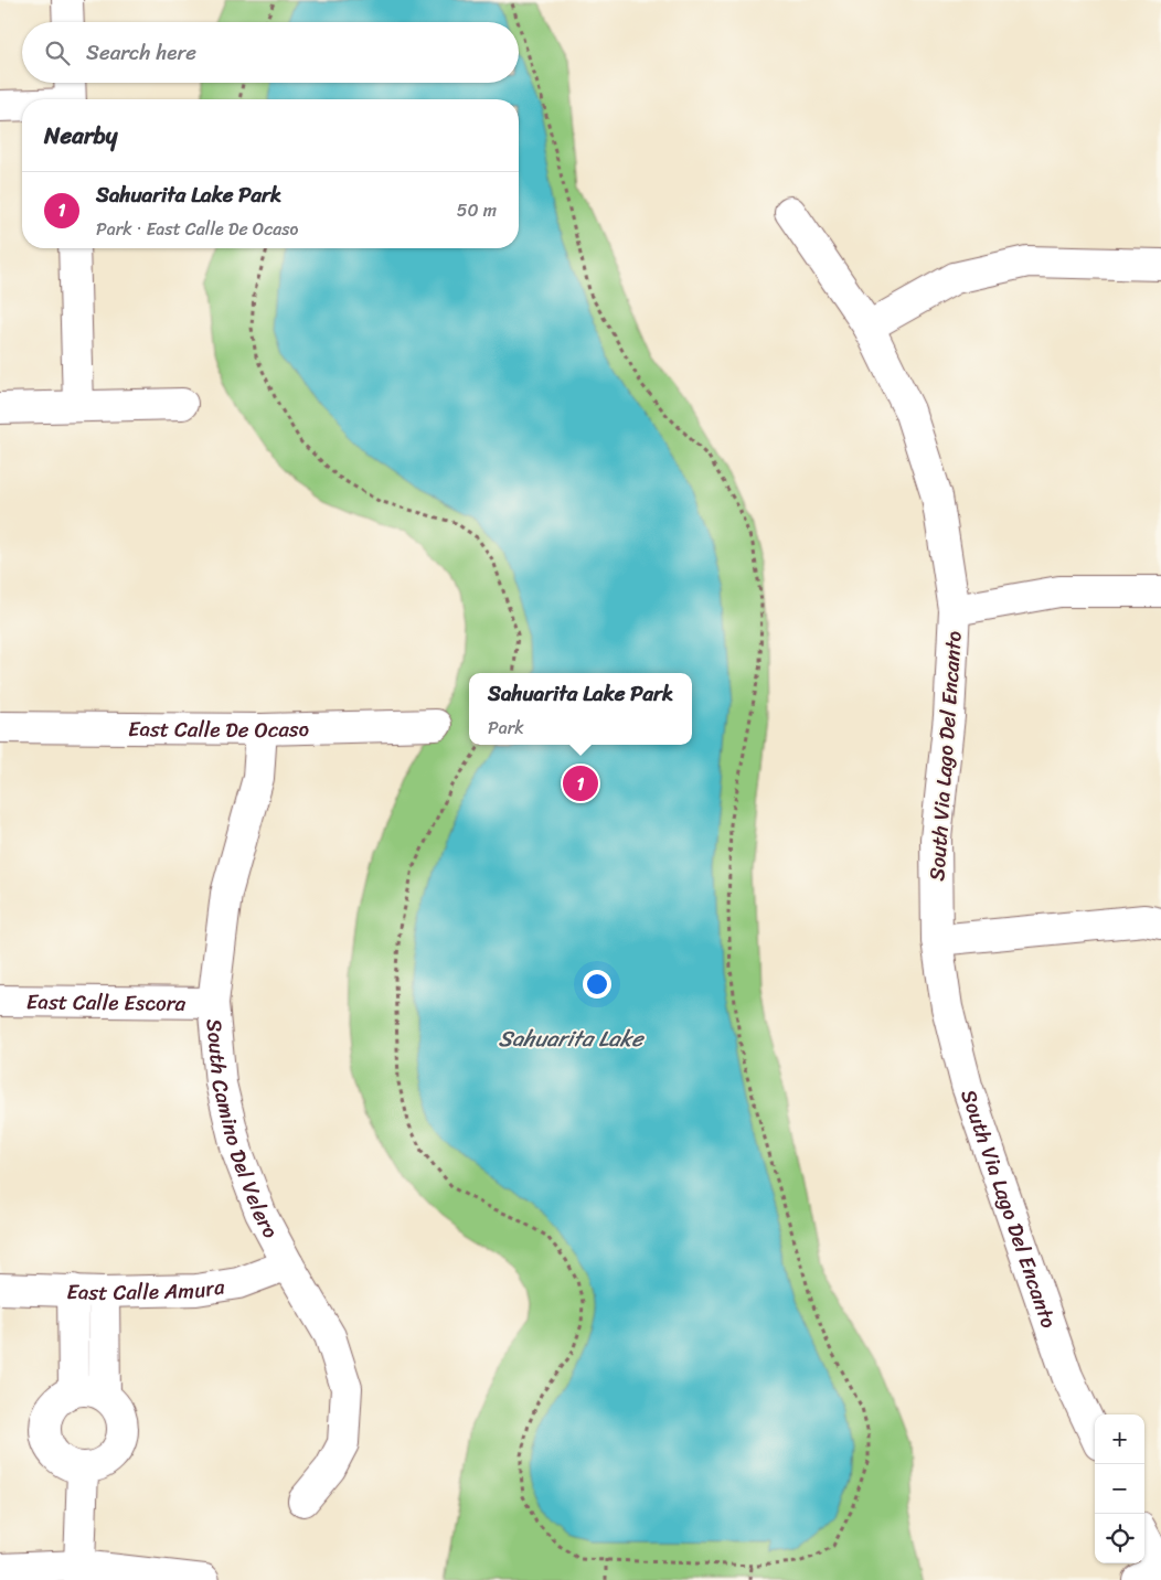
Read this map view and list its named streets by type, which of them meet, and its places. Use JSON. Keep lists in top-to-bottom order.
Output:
{
  "streets": {
    "street": [
      "East Calle De Ocaso",
      "South Via Lago Del Encanto",
      "East Calle Escora",
      "South Camino Del Velero",
      "East Calle Amura"
    ]
  },
  "crossings": [
    ["East Calle De Ocaso", "South Camino Del Velero"],
    ["East Calle Escora", "South Camino Del Velero"],
    ["South Camino Del Velero", "East Calle Amura"]
  ],
  "water": ["Sahuarita Lake"],
  "page": {
    "search": "Search here",
    "heading": "Nearby",
    "list": [
      {
        "mark": "1",
        "name": "Sahuarita Lake Park",
        "note": "Park · East Calle De Ocaso",
        "value": "50 m"
      }
    ],
    "popup": ["Sahuarita Lake Park", "Park"],
    "pins": "1",
    "map_buttons": ["+", "−"]
  }
}
